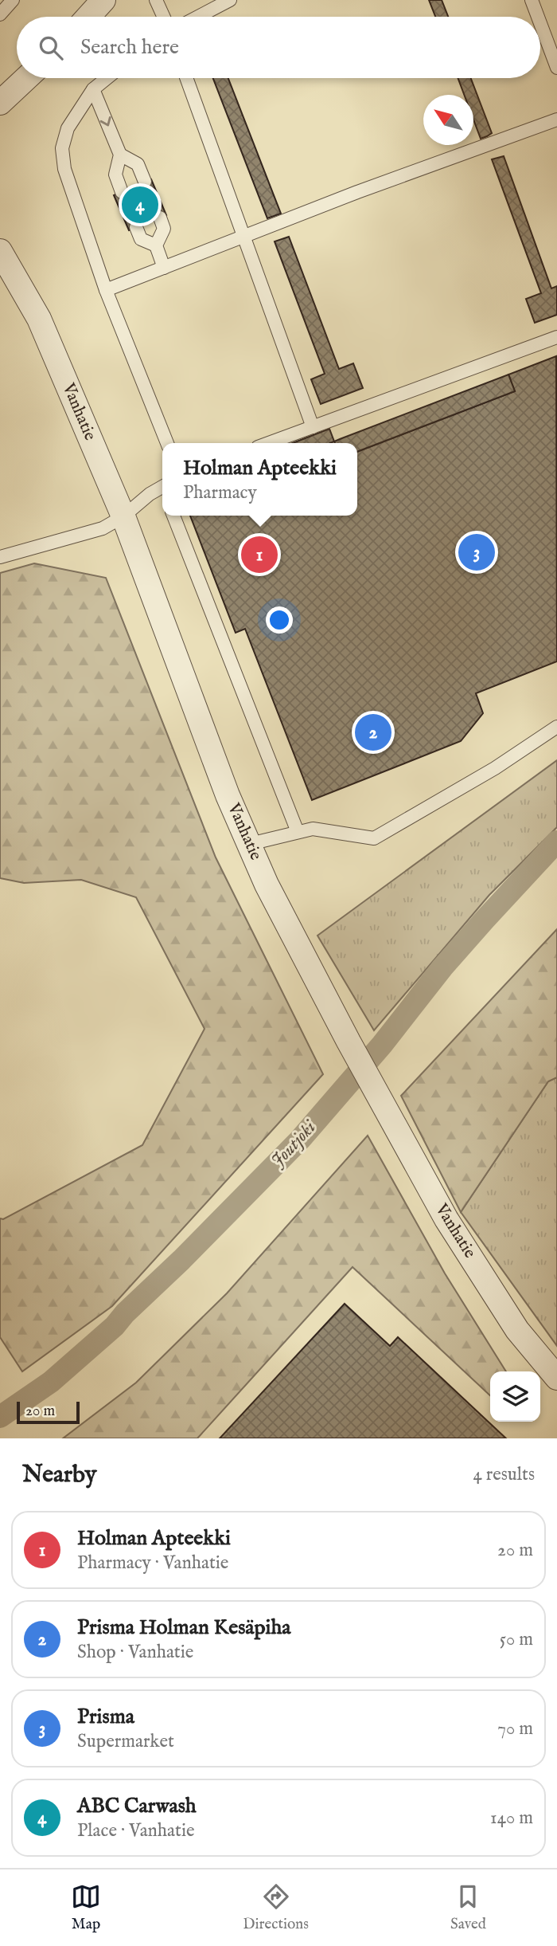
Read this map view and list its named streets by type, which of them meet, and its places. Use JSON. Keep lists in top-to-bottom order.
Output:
{
  "streets": {
    "street": ["Vanhatie"]
  },
  "water": ["Joutjoki"],
  "scale_bar": "20 m",
  "north": "top left",
  "page": {
    "search": "Search here",
    "pins": [
      "4",
      "3",
      "1",
      "2"
    ],
    "popup": ["Holman Apteekki", "Pharmacy"],
    "scale": "20 m",
    "heading": ["Nearby", "4 results"],
    "list": [
      {
        "mark": "1",
        "name": "Holman Apteekki",
        "note": "Pharmacy · Vanhatie",
        "value": "20 m"
      },
      {
        "mark": "2",
        "name": "Prisma Holman Kesäpiha",
        "note": "Shop · Vanhatie",
        "value": "50 m"
      },
      {
        "mark": "3",
        "name": "Prisma",
        "note": "Supermarket",
        "value": "70 m"
      },
      {
        "mark": "4",
        "name": "ABC Carwash",
        "note": "Place · Vanhatie",
        "value": "140 m"
      }
    ],
    "nav": ["Map", "Directions", "Saved"]
  }
}
